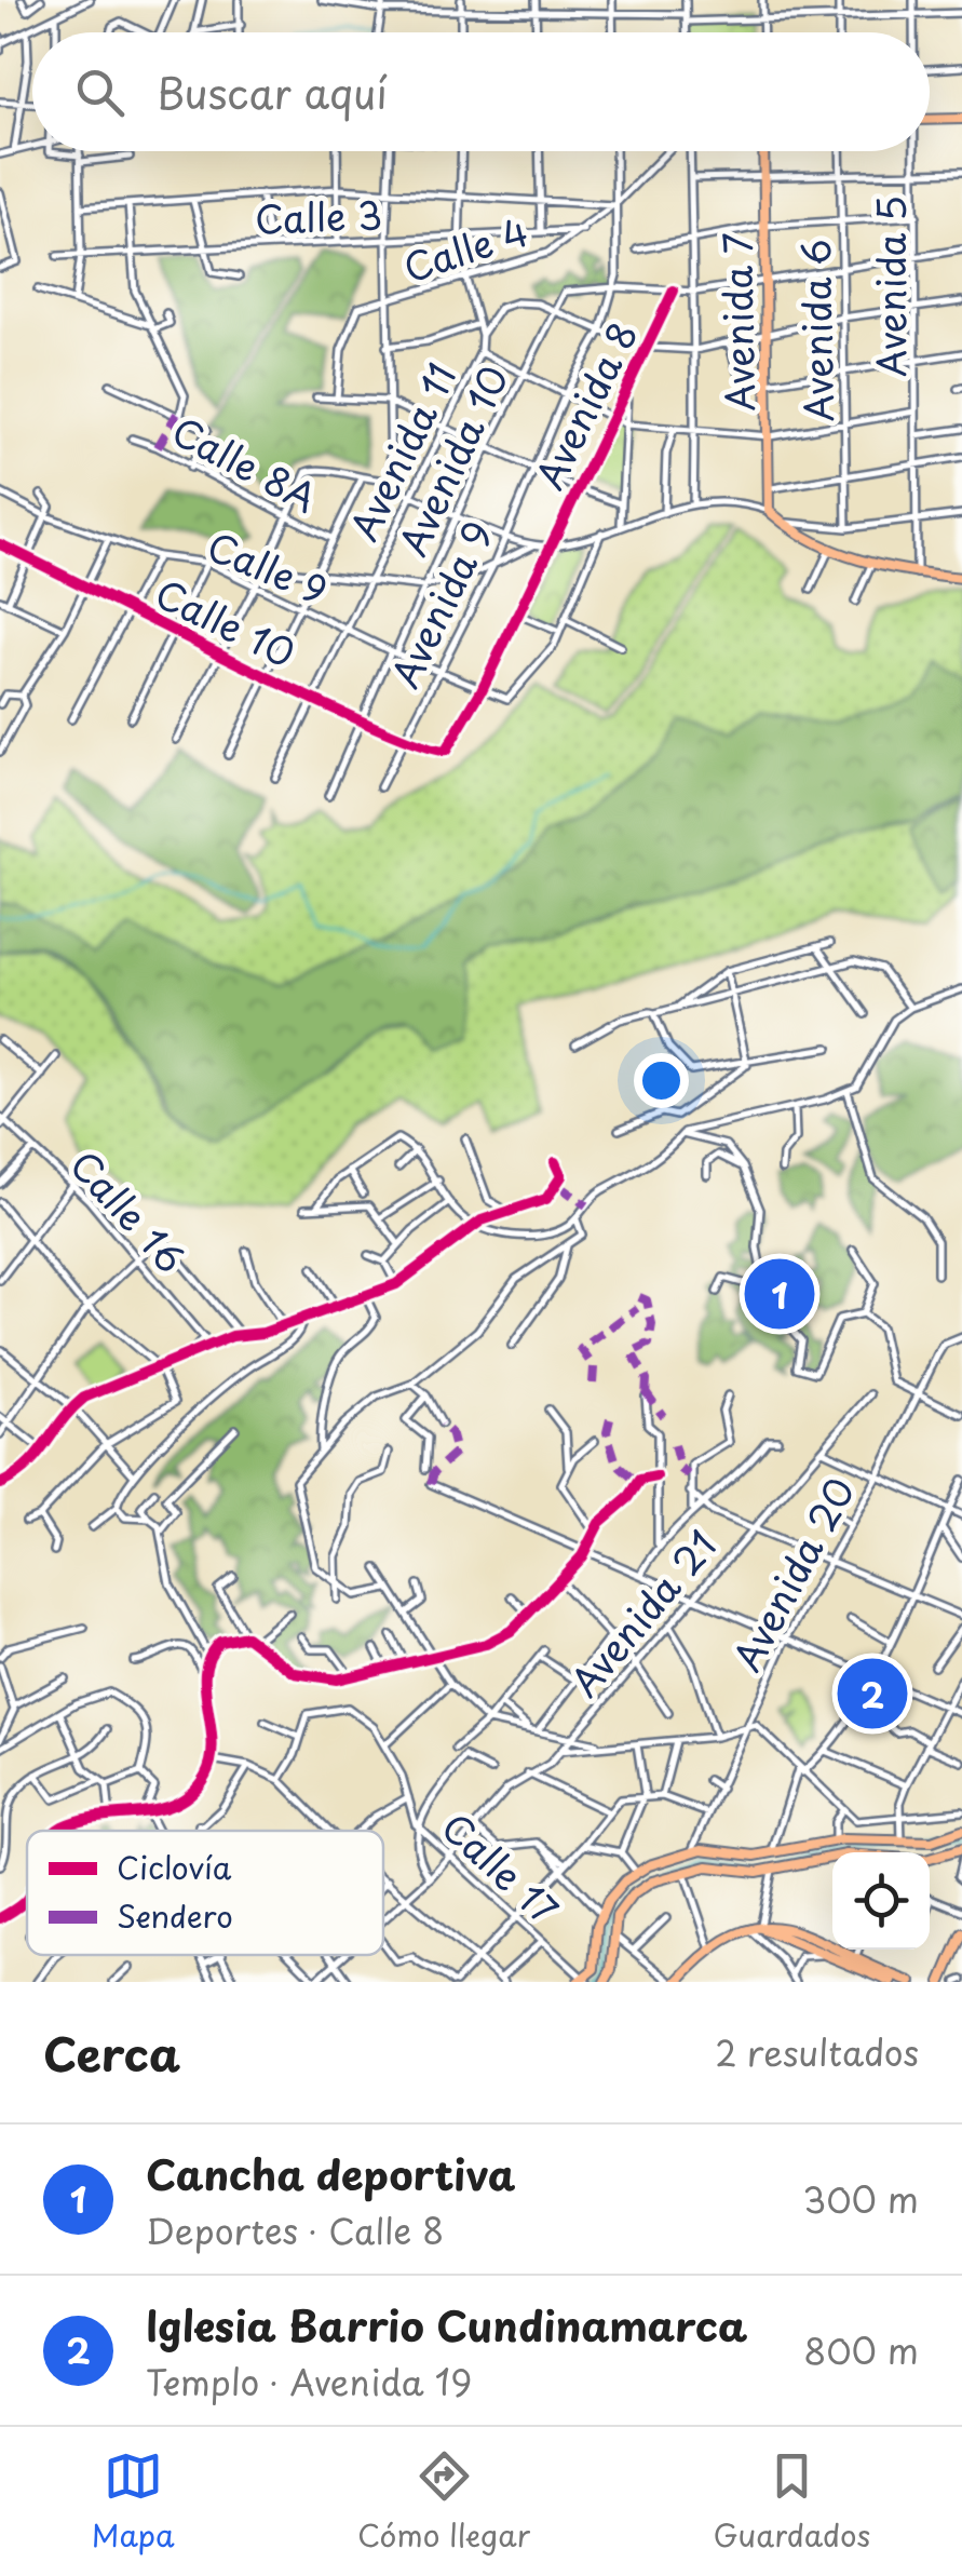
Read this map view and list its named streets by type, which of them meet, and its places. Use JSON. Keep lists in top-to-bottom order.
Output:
{
  "streets": {
    "main road": ["Avenida 7"],
    "street": [
      "Calle 3",
      "Calle 4",
      "Avenida 5",
      "Avenida 6",
      "Avenida 8",
      "Avenida 11",
      "Avenida 10",
      "Calle 8A",
      "Calle 9",
      "Avenida 9",
      "Calle 10",
      "Calle 16",
      "Avenida 20",
      "Avenida 21",
      "Calle 17"
    ]
  },
  "crossings": [
    ["Calle 3", "Calle 4"],
    ["Calle 3", "Avenida 11"],
    ["Calle 4", "Avenida 11"],
    ["Calle 4", "Avenida 9"],
    ["Avenida 8", "Calle 9"],
    ["Avenida 8", "Calle 10"],
    ["Avenida 11", "Calle 9"],
    ["Avenida 11", "Calle 10"],
    ["Avenida 10", "Calle 9"],
    ["Avenida 10", "Avenida 9"],
    ["Avenida 10", "Calle 10"],
    ["Calle 9", "Avenida 9"],
    ["Avenida 9", "Calle 10"],
    ["Avenida 21", "Calle 17"]
  ],
  "legend": ["Ciclovía", "Sendero"],
  "page": {
    "search": "Buscar aquí",
    "pins": ["1", "2"],
    "heading": ["Cerca", "2 resultados"],
    "list": [
      {
        "mark": "1",
        "name": "Cancha deportiva",
        "note": "Deportes · Calle 8",
        "value": "300 m"
      },
      {
        "mark": "2",
        "name": "Iglesia Barrio Cundinamarca",
        "note": "Templo · Avenida 19",
        "value": "800 m"
      }
    ],
    "nav": ["Mapa", "Cómo llegar", "Guardados"]
  }
}
